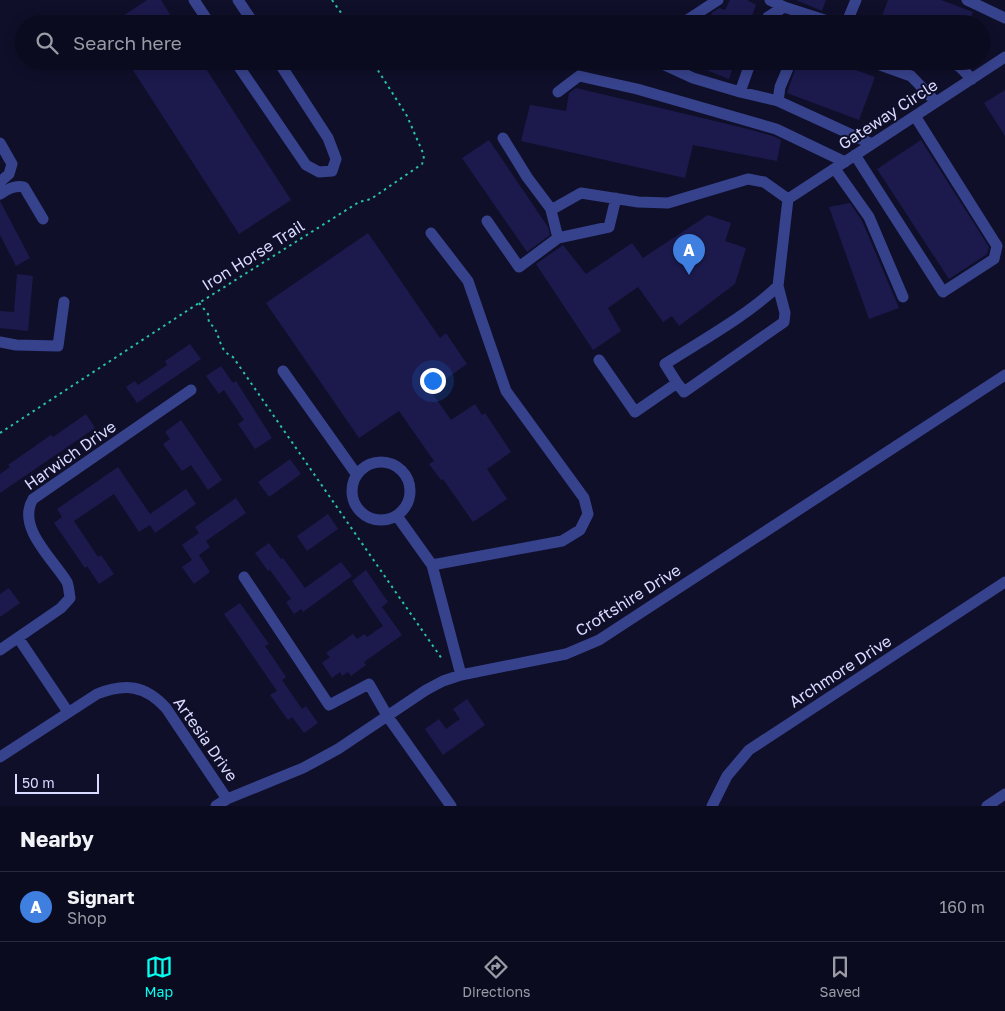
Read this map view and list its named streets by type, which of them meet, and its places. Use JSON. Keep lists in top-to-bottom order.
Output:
{
  "streets": {
    "street": [
      "Gateway Circle",
      "Harwich Drive",
      "Croftshire Drive",
      "Archmore Drive",
      "Artesia Drive"
    ],
    "path": ["Iron Horse Trail"]
  },
  "crossings": [
    ["Croftshire Drive", "Artesia Drive"]
  ],
  "scale_bar": "50 m",
  "page": {
    "search": "Search here",
    "pins": "A",
    "scale": "50 m",
    "heading": "Nearby",
    "list": [
      {
        "mark": "A",
        "name": "Signart",
        "note": "Shop",
        "value": "160 m"
      }
    ],
    "nav": ["Map", "Directions", "Saved"]
  }
}
